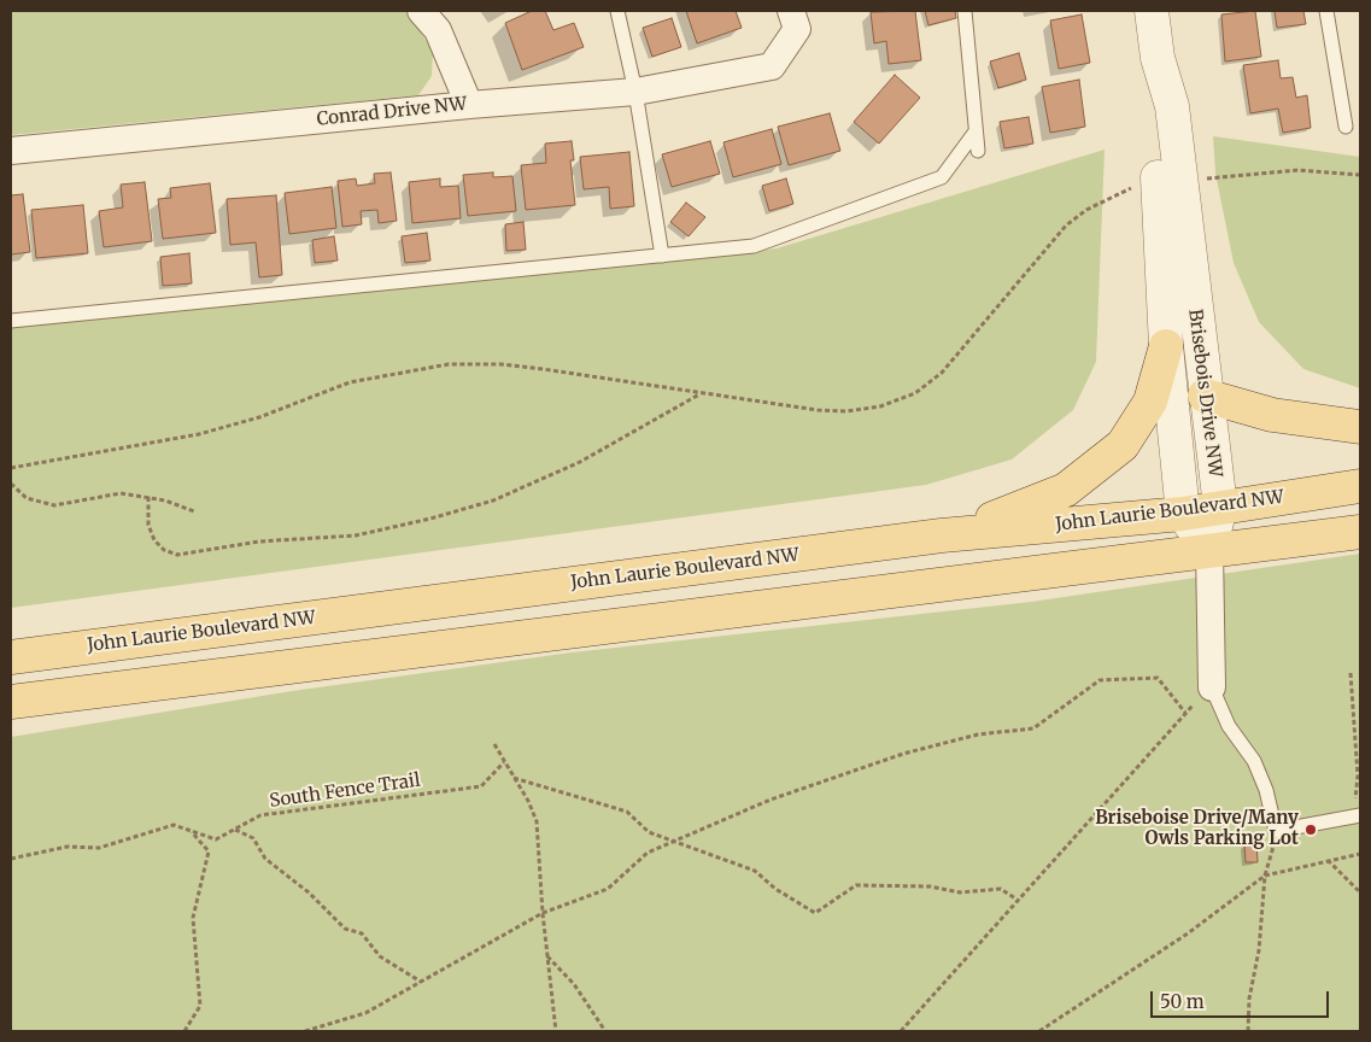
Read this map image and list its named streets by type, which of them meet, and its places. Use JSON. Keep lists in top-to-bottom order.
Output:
{
  "streets": {
    "main road": ["John Laurie Boulevard NW"],
    "street": ["Conrad Drive NW", "Brisebois Drive NW"],
    "path": ["South Fence Trail"]
  },
  "crossings": [
    ["Brisebois Drive NW", "John Laurie Boulevard NW"]
  ],
  "places": ["Briseboise Drive/Many Owls Parking Lot"],
  "scale_bar": "50 m"
}
